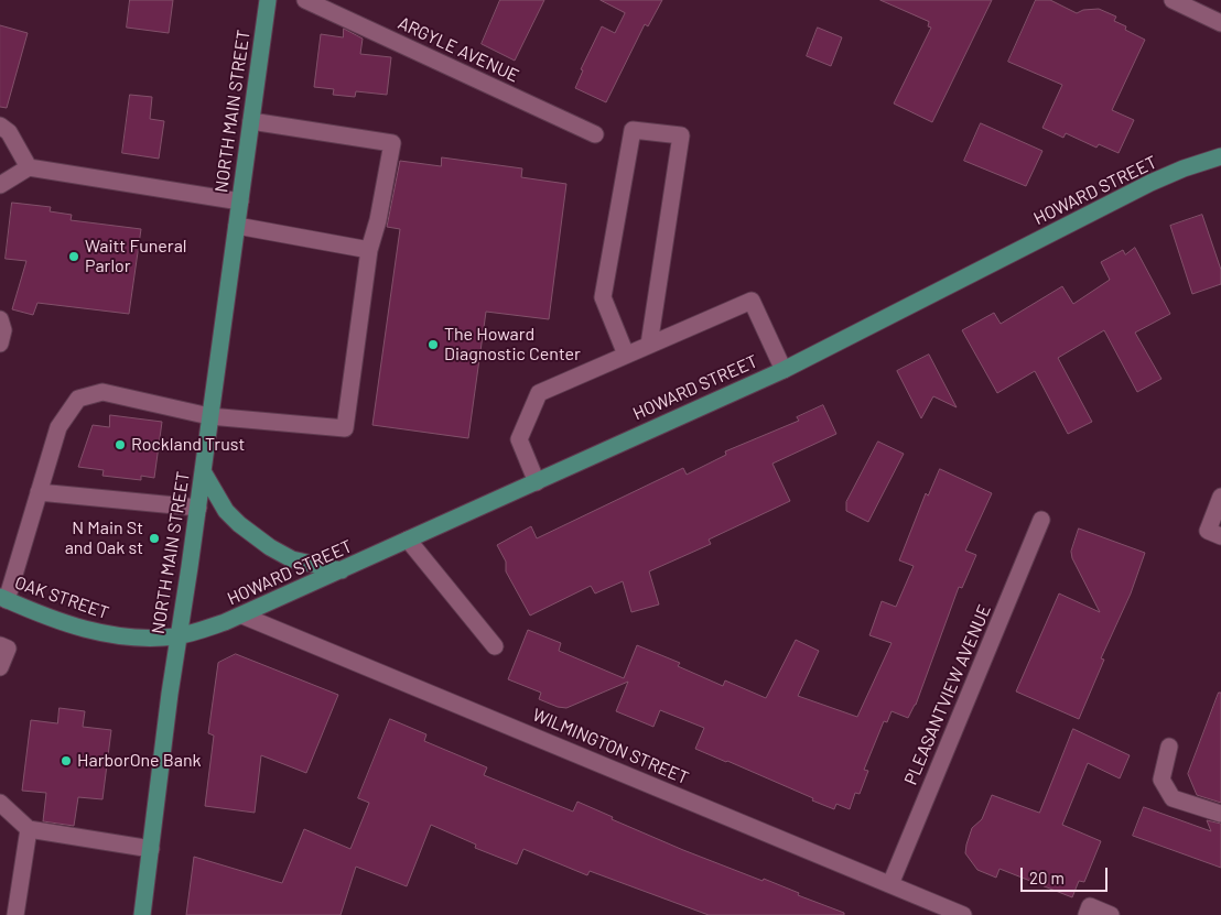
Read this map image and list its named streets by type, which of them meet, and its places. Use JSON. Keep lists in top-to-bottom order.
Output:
{
  "streets": {
    "main road": ["NORTH MAIN STREET", "HOWARD STREET", "OAK STREET"],
    "street": ["ARGYLE AVENUE", "PLEASANTVIEW AVENUE", "WILMINGTON STREET"]
  },
  "crossings": [
    ["NORTH MAIN STREET", "HOWARD STREET"],
    ["NORTH MAIN STREET", "OAK STREET"],
    ["HOWARD STREET", "OAK STREET"],
    ["HOWARD STREET", "WILMINGTON STREET"],
    ["PLEASANTVIEW AVENUE", "WILMINGTON STREET"]
  ],
  "places": [
    "Waitt Funeral Parlor",
    "The Howard Diagnostic Center",
    "Rockland Trust",
    "N Main St and Oak st",
    "HarborOne Bank"
  ],
  "scale_bar": "20 m"
}
